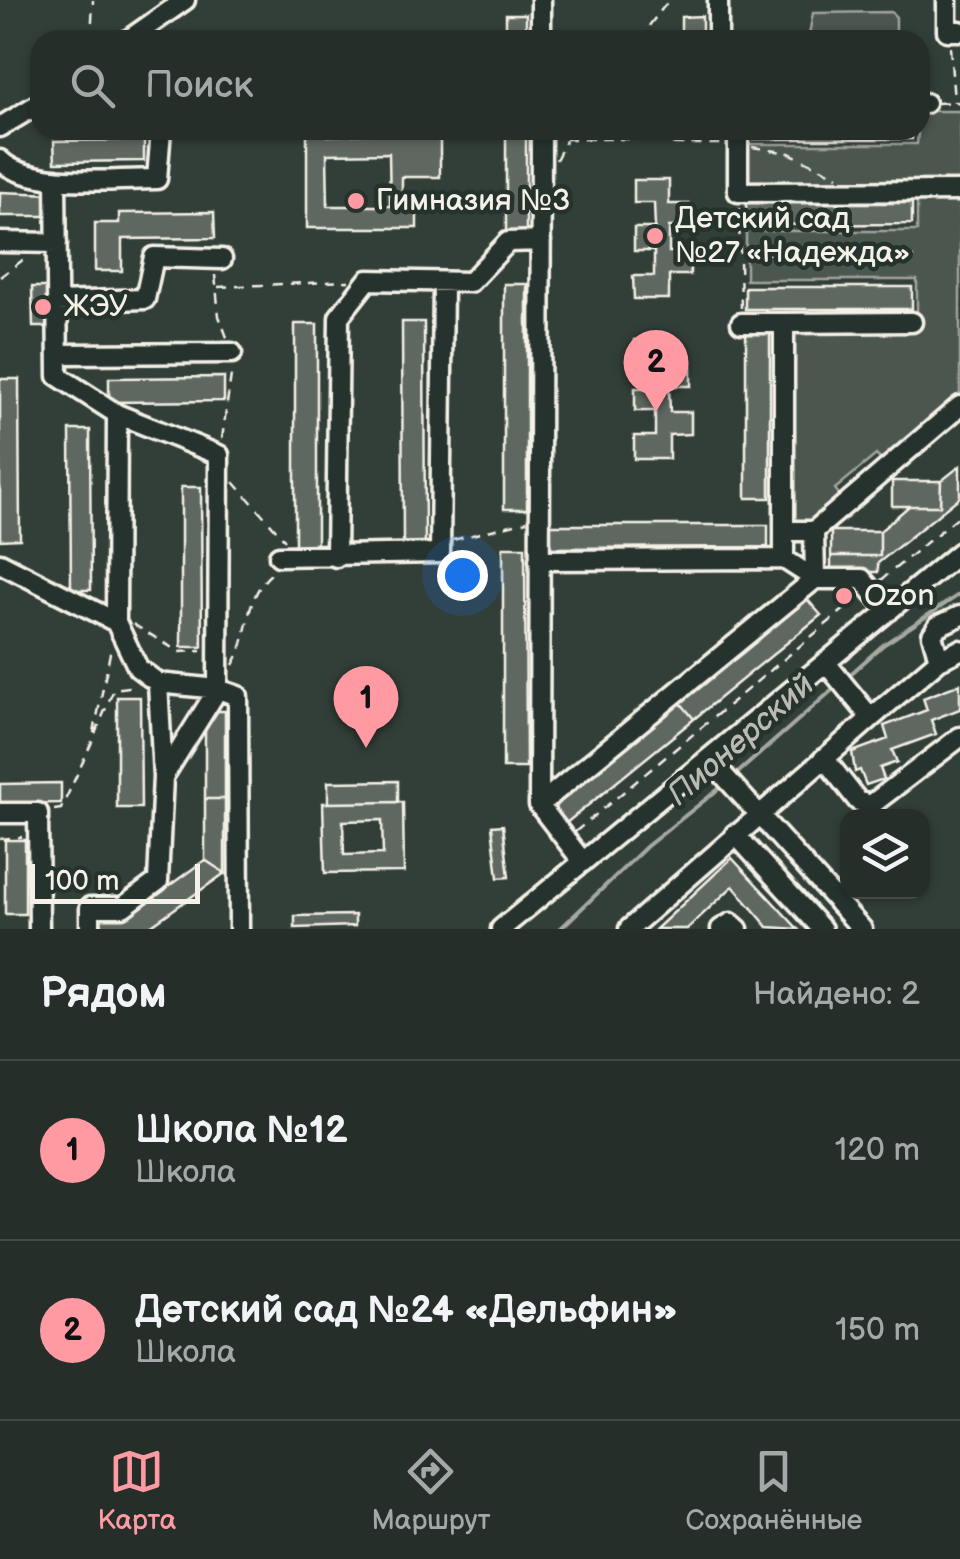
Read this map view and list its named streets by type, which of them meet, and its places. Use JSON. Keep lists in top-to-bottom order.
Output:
{
  "water": ["Пионерский"],
  "places": [
    "Гимназия №3",
    "Детский сад №27 «Надежда»",
    "ЖЭУ",
    "Ozon"
  ],
  "scale_bar": "100 m",
  "page": {
    "search": "Поиск",
    "pins": ["2", "1"],
    "scale": "100 m",
    "heading": ["Рядом", "Найдено: 2"],
    "list": [
      {
        "mark": "1",
        "name": "Школа №12",
        "note": "Школа",
        "value": "120 m"
      },
      {
        "mark": "2",
        "name": "Детский сад №24 «Дельфин»",
        "note": "Школа",
        "value": "150 m"
      }
    ],
    "nav": ["Карта", "Маршрут", "Сохранённые"]
  }
}
